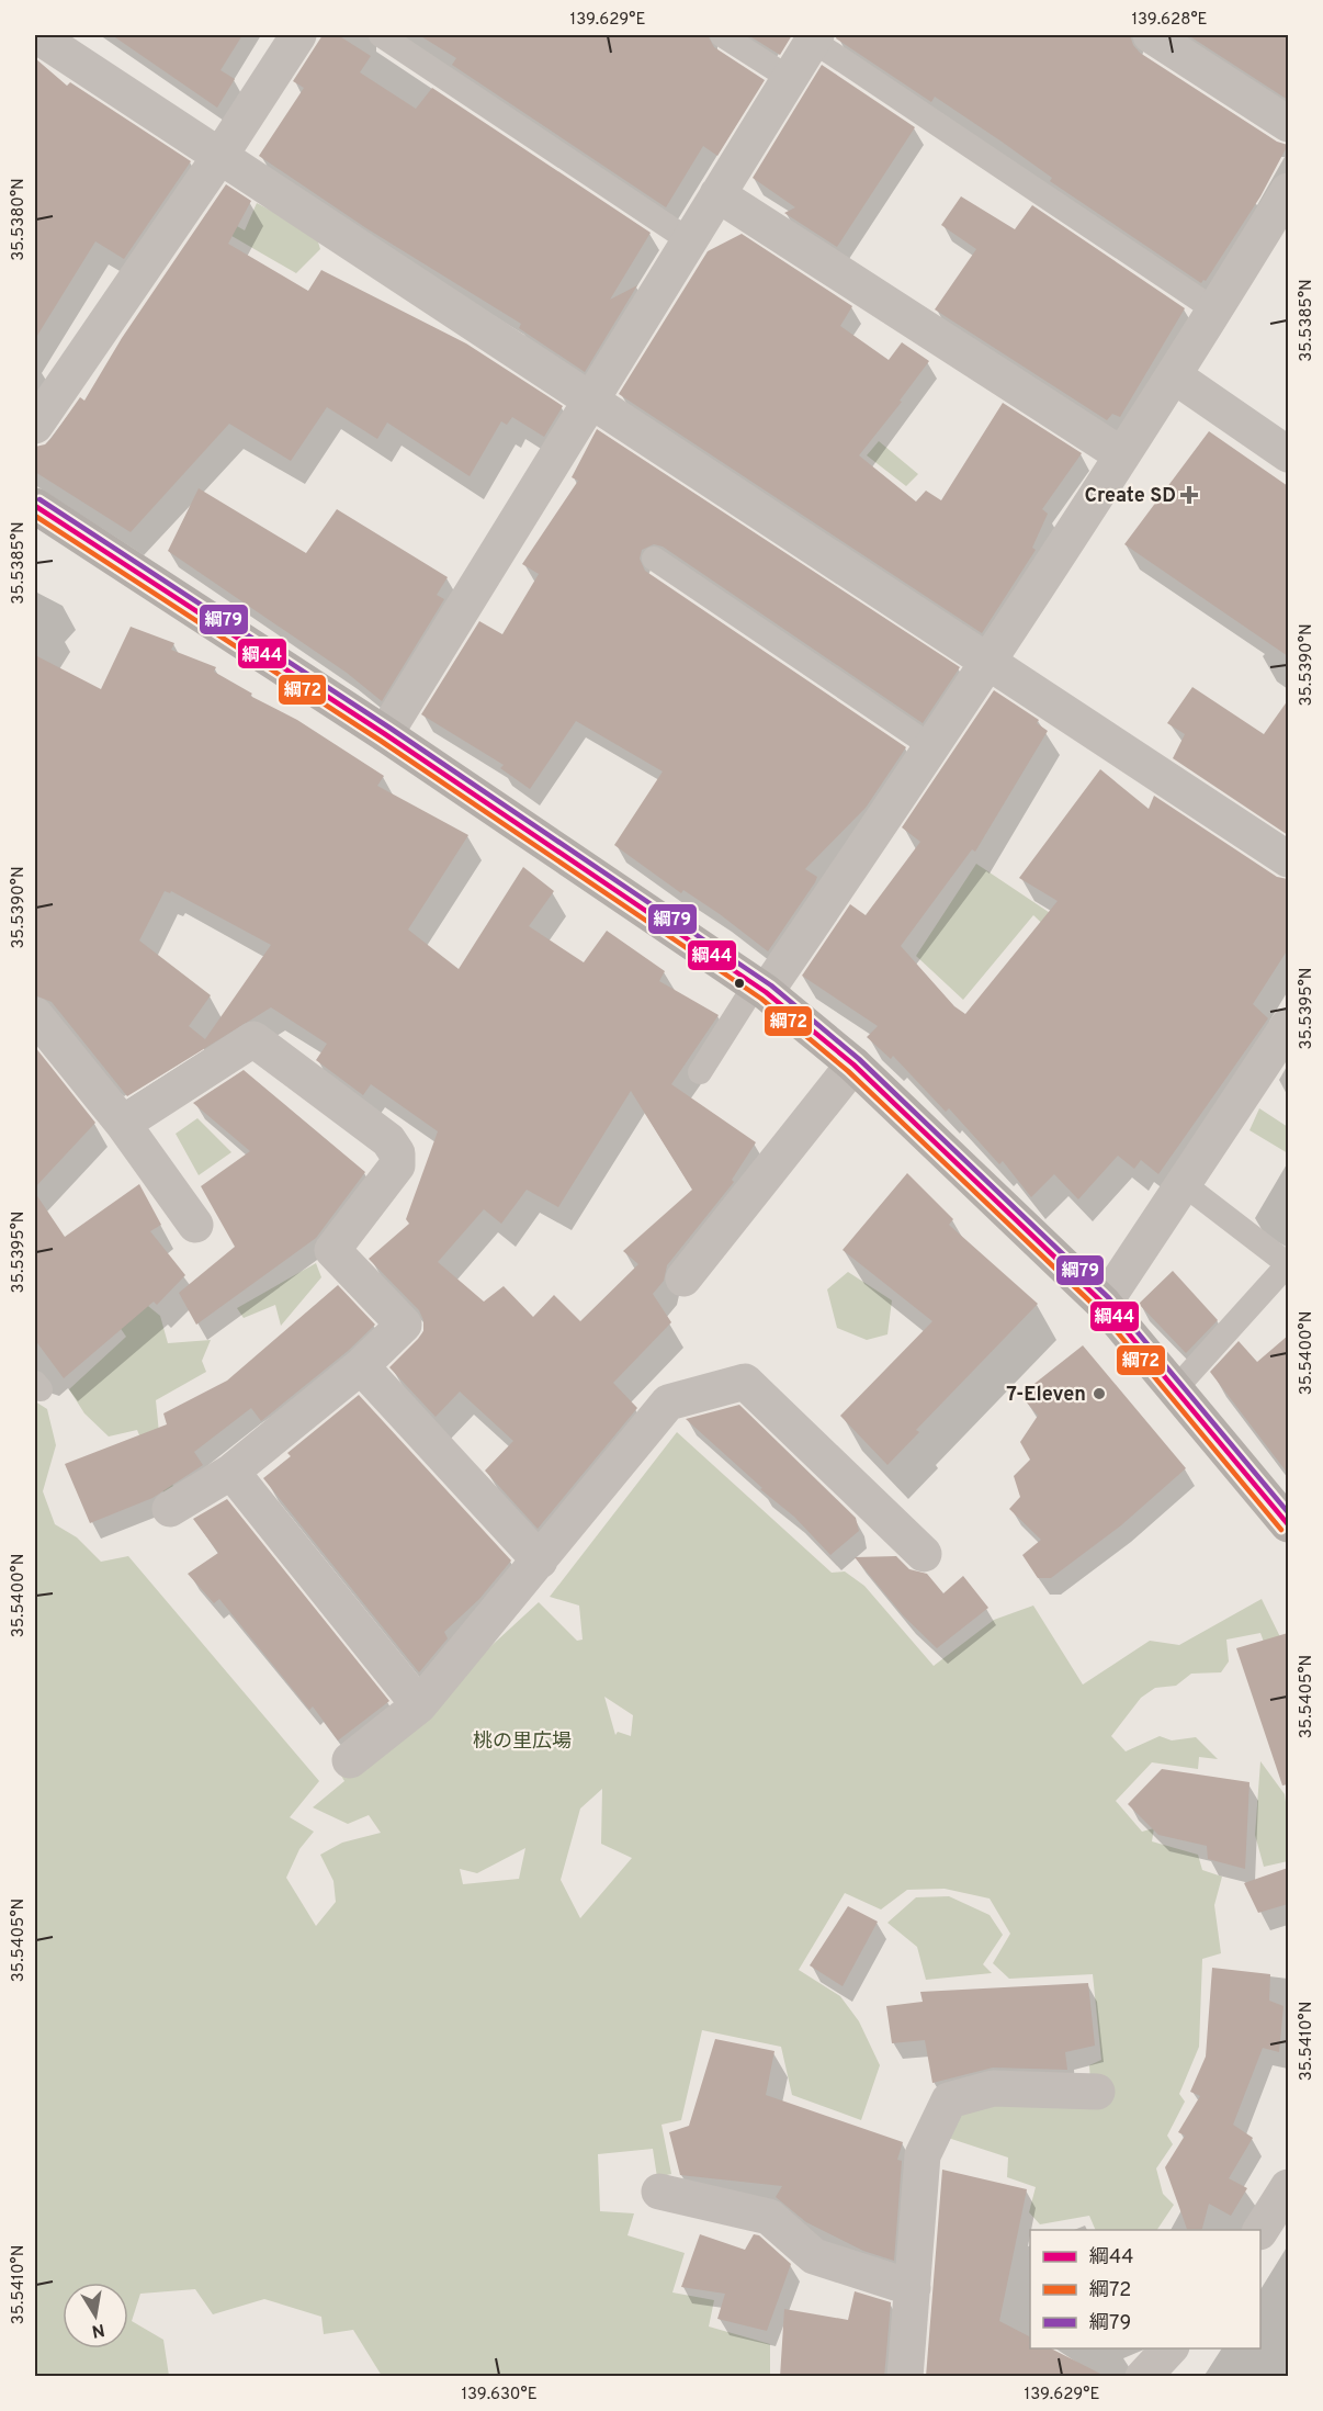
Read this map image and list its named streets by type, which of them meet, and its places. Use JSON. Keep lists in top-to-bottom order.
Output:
{
  "parks": ["桃の里広場"],
  "places": {
    "health": ["Create SD"],
    "other": ["7-Eleven"]
  },
  "lines": ["transit line 綱79", "transit line 綱44", "transit line 綱72"],
  "legend": ["綱44", "綱72", "綱79"],
  "north": "bottom",
  "coordinates": [
    "139.629°E",
    "139.628°E",
    "35.5380°N",
    "35.5385°N",
    "35.5390°N",
    "35.5395°N",
    "35.5400°N",
    "35.5405°N",
    "35.5410°N",
    "139.630°E"
  ]
}
